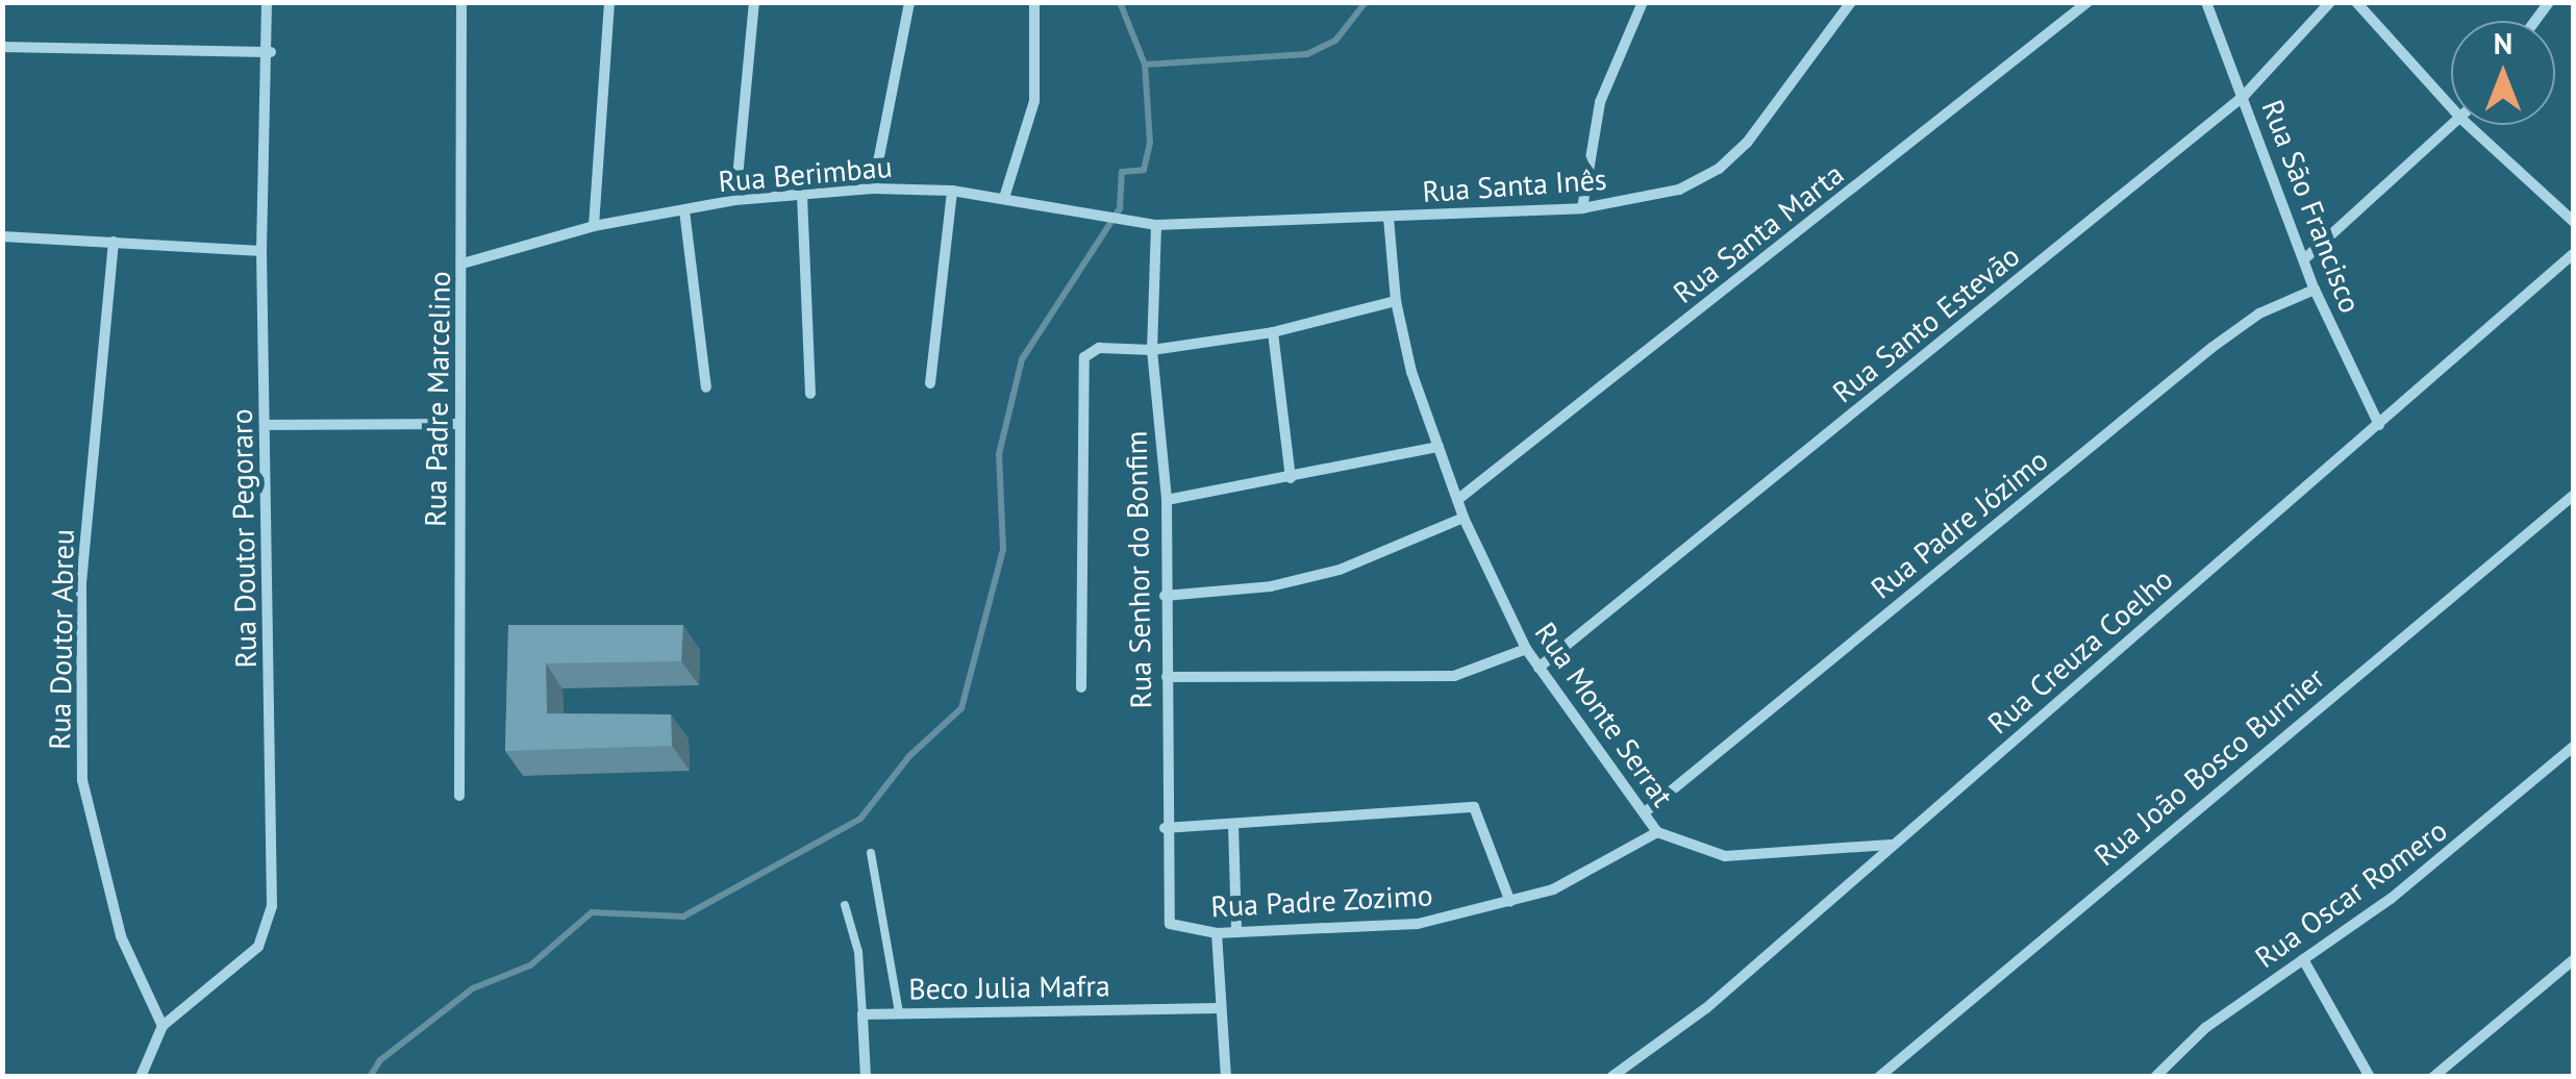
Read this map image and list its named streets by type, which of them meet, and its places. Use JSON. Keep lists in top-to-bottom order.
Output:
{
  "streets": {
    "street": [
      "Rua Berimbau",
      "Rua Santa Inês",
      "Rua São Francisco",
      "Rua Santa Marta",
      "Rua Santo Estevão",
      "Rua Padre Marcelino",
      "Rua Padre Józimo",
      "Rua Doutor Pegoraro",
      "Rua Senhor do Bonfim",
      "Rua Doutor Abreu",
      "Rua Creuza Coelho",
      "Rua Monte Serrat",
      "Rua João Bosco Burnier",
      "Rua Oscar Romero",
      "Rua Padre Zozimo",
      "Beco Julia Mafra"
    ]
  },
  "crossings": [
    ["Rua Berimbau", "Rua Santa Inês"],
    ["Rua Berimbau", "Rua Padre Marcelino"],
    ["Rua Berimbau", "Rua Senhor do Bonfim"],
    ["Rua Santa Inês", "Rua Senhor do Bonfim"],
    ["Rua Santa Inês", "Rua Monte Serrat"],
    ["Rua São Francisco", "Rua Santo Estevão"],
    ["Rua São Francisco", "Rua Padre Józimo"],
    ["Rua São Francisco", "Rua Creuza Coelho"],
    ["Rua Santa Marta", "Rua Monte Serrat"],
    ["Rua Santo Estevão", "Rua Monte Serrat"],
    ["Rua Padre Józimo", "Rua Monte Serrat"],
    ["Rua Doutor Pegoraro", "Rua Doutor Abreu"],
    ["Rua Senhor do Bonfim", "Rua Padre Zozimo"],
    ["Rua Creuza Coelho", "Rua Monte Serrat"],
    ["Rua Monte Serrat", "Rua Padre Zozimo"]
  ],
  "north": "top"
}
